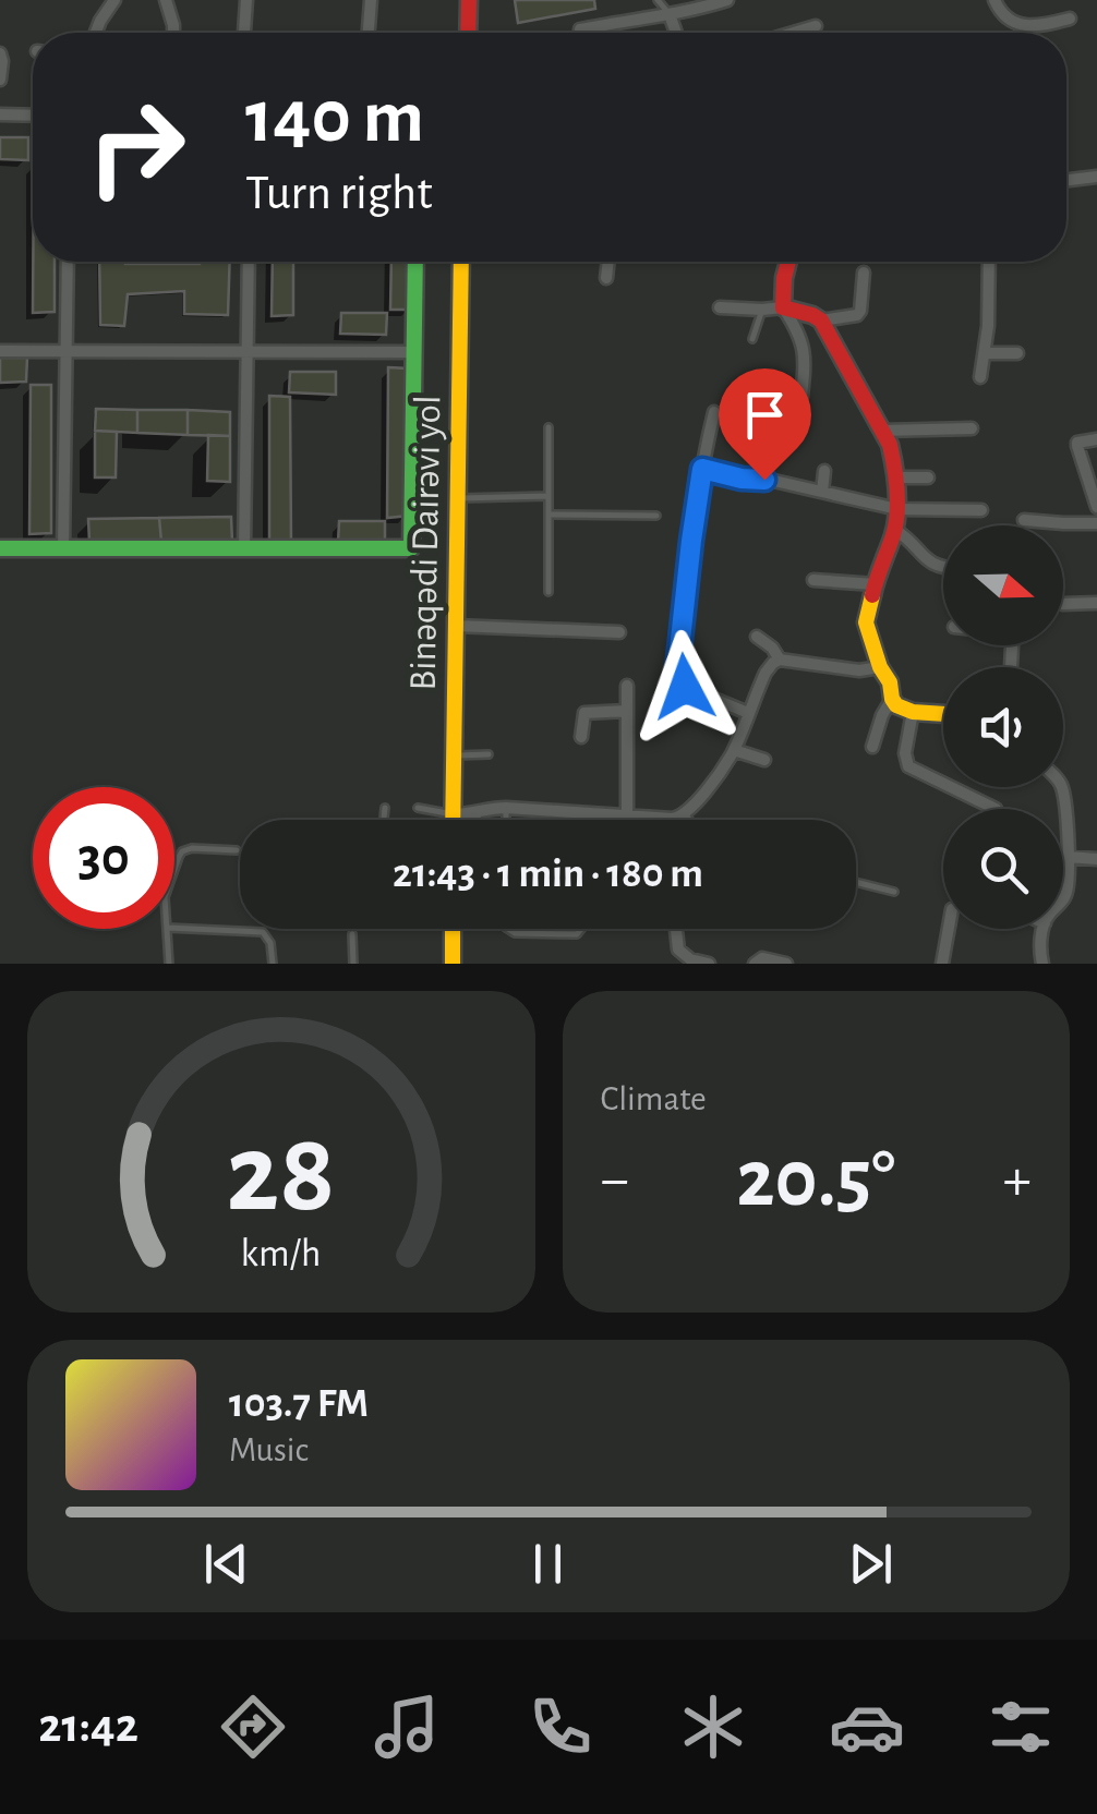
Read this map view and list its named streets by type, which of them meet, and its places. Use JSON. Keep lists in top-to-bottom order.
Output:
{
  "streets": {
    "street": ["Binəqədi Dairəvi yol"]
  },
  "north": "right",
  "page": {
    "turn": ["140 m", "Turn right"],
    "limit": "30",
    "trip": "21:43 · 1 min · 180 m",
    "tile": "Climate",
    "heat": ["−", "20.5°", "+"],
    "song": ["103.7 FM", "Music"],
    "tabs": "21:42",
    "gauge": ["28", "km/h"]
  }
}
